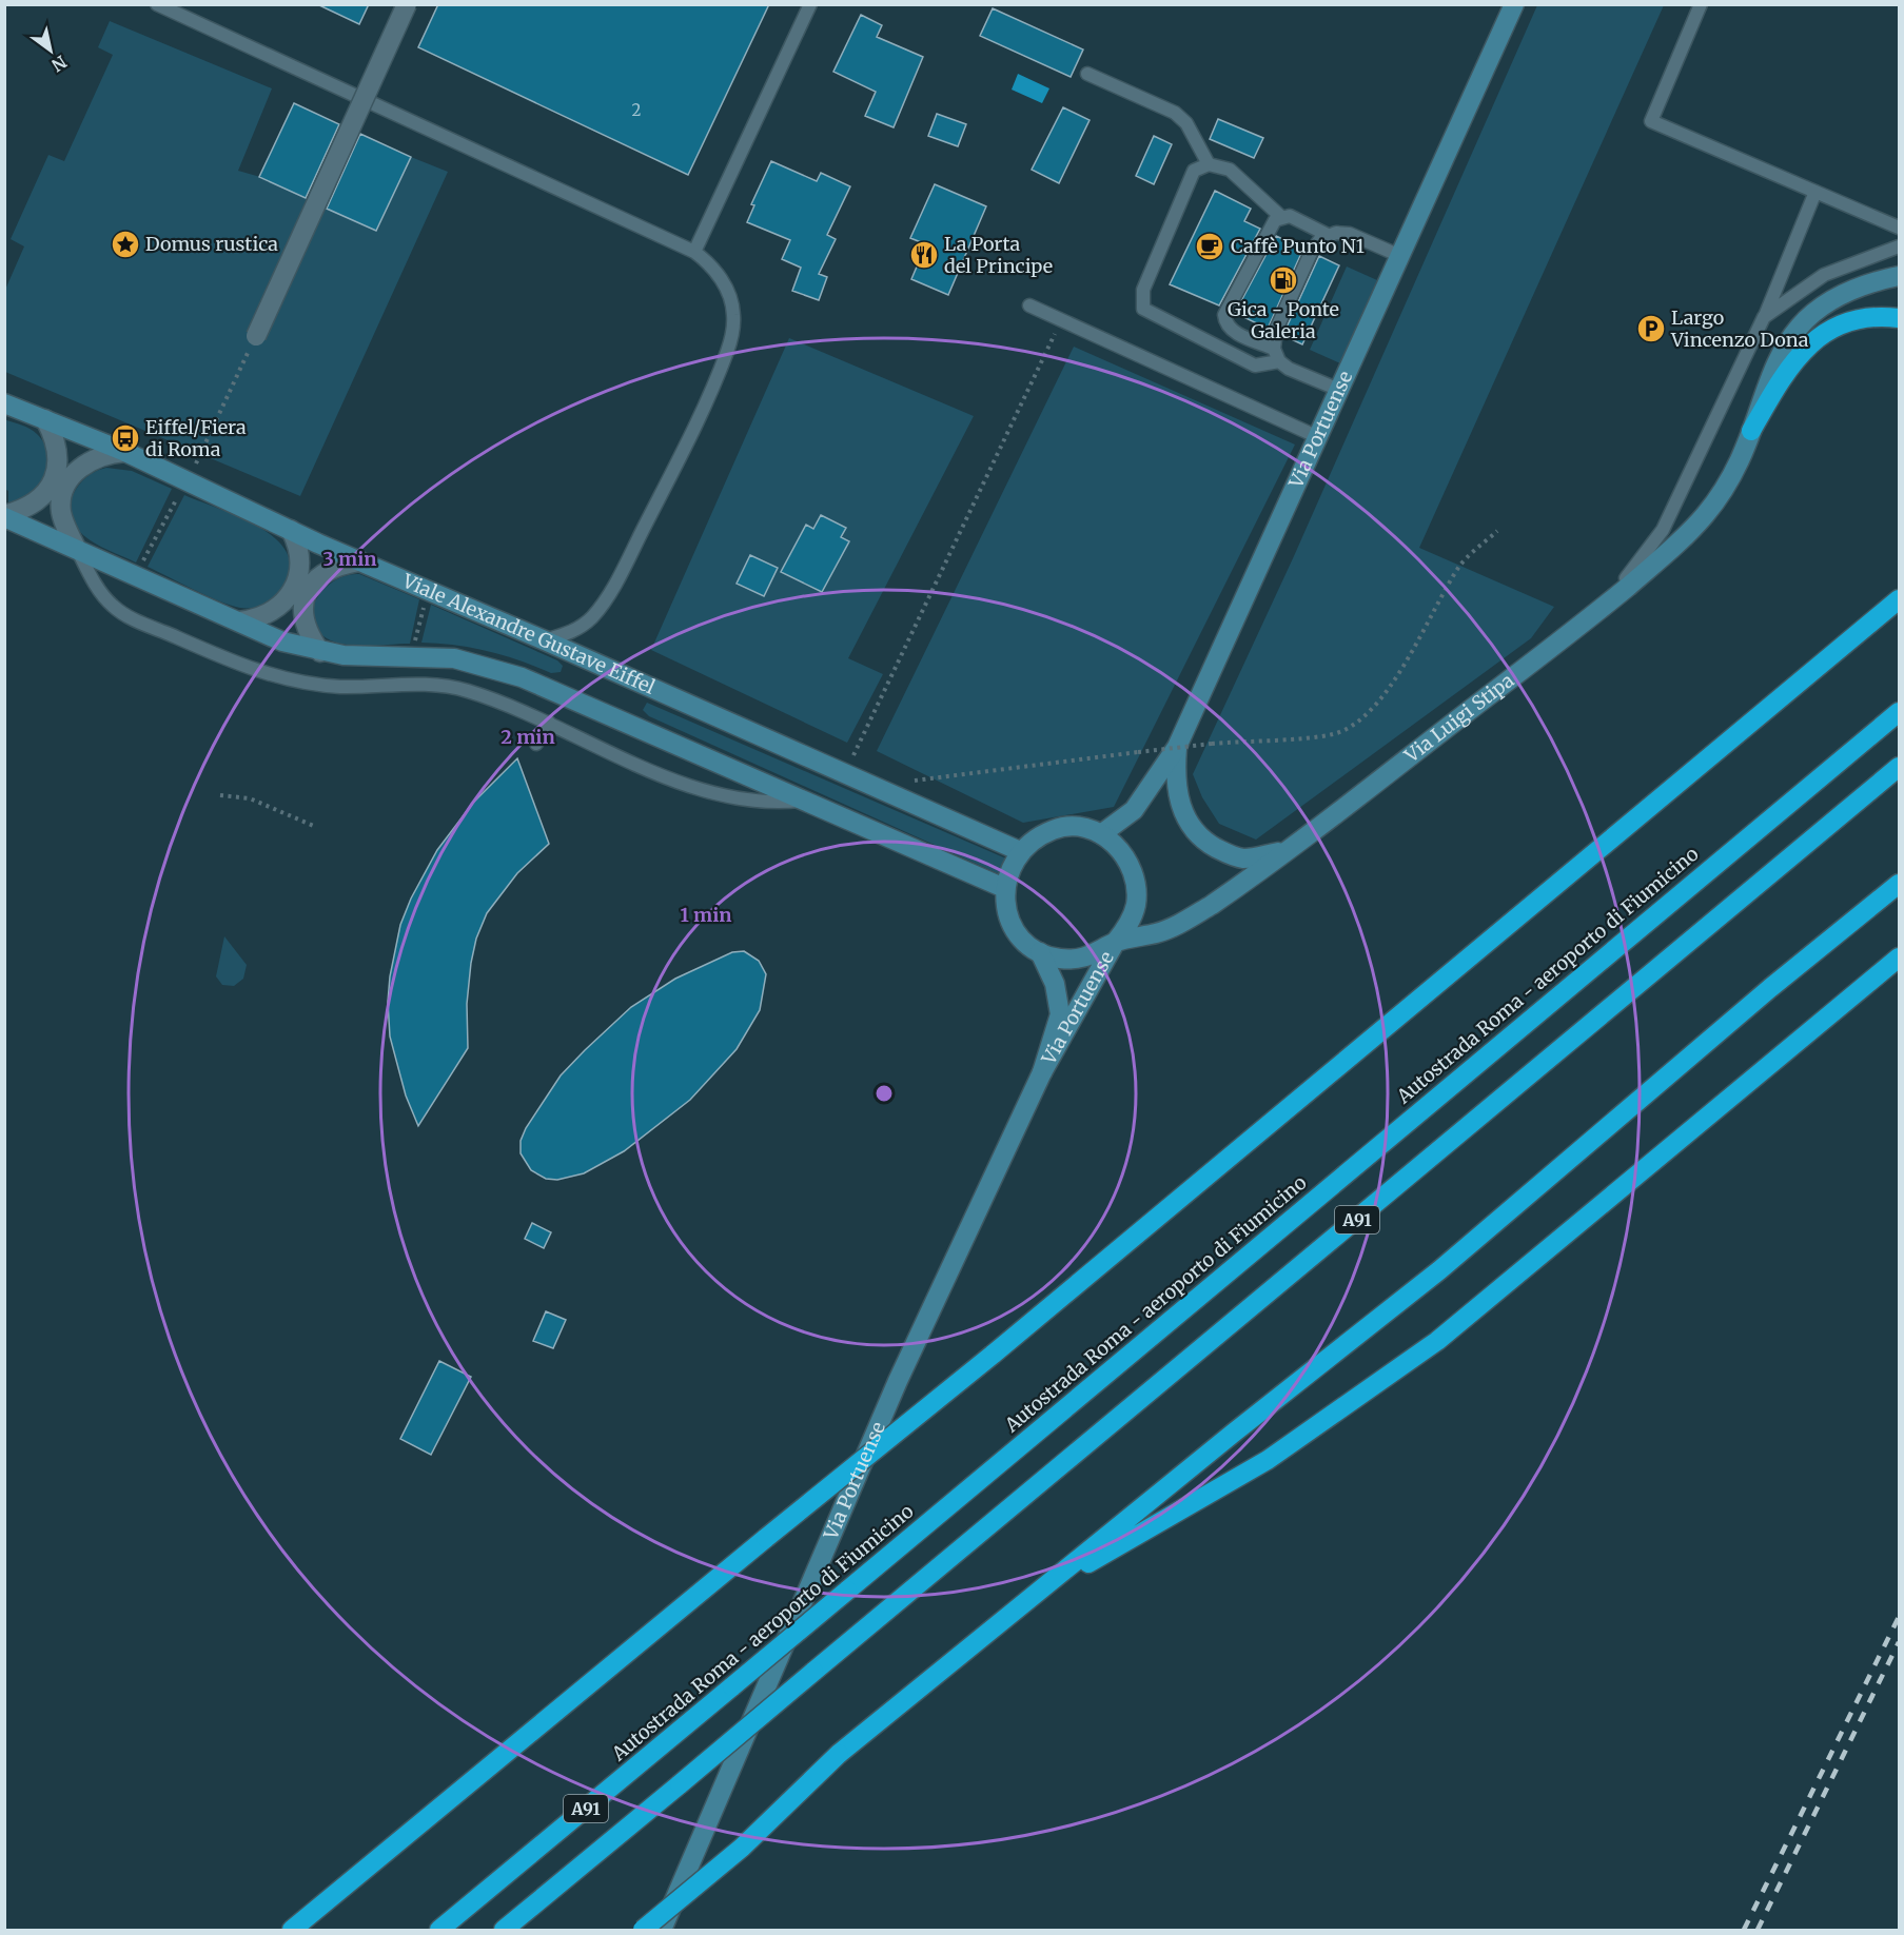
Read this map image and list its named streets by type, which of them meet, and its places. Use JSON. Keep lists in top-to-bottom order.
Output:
{
  "streets": {
    "highway": ["Autostrada Roma - aeroporto di Fiumicino", "A91"],
    "main road": ["Via Portuense", "Viale Alexandre Gustave Eiffel", "Via Luigi Stipa"]
  },
  "crossings": [
    ["Via Portuense", "Viale Alexandre Gustave Eiffel"],
    ["Via Portuense", "Via Luigi Stipa"],
    ["Viale Alexandre Gustave Eiffel", "Via Luigi Stipa"]
  ],
  "places": {
    "place": ["Domus rustica"],
    "cafe": ["Caffè Punto N1"],
    "restaurant": ["La Porta del Principe"],
    "fuel station": ["Gica - Ponte Galeria"],
    "parking": ["Largo Vincenzo Dona"],
    "bus stop": ["Eiffel/Fiera di Roma"]
  },
  "house_numbers": ["2"],
  "north": "bottom right",
  "rings": ["3 min", "2 min", "1 min"]
}
